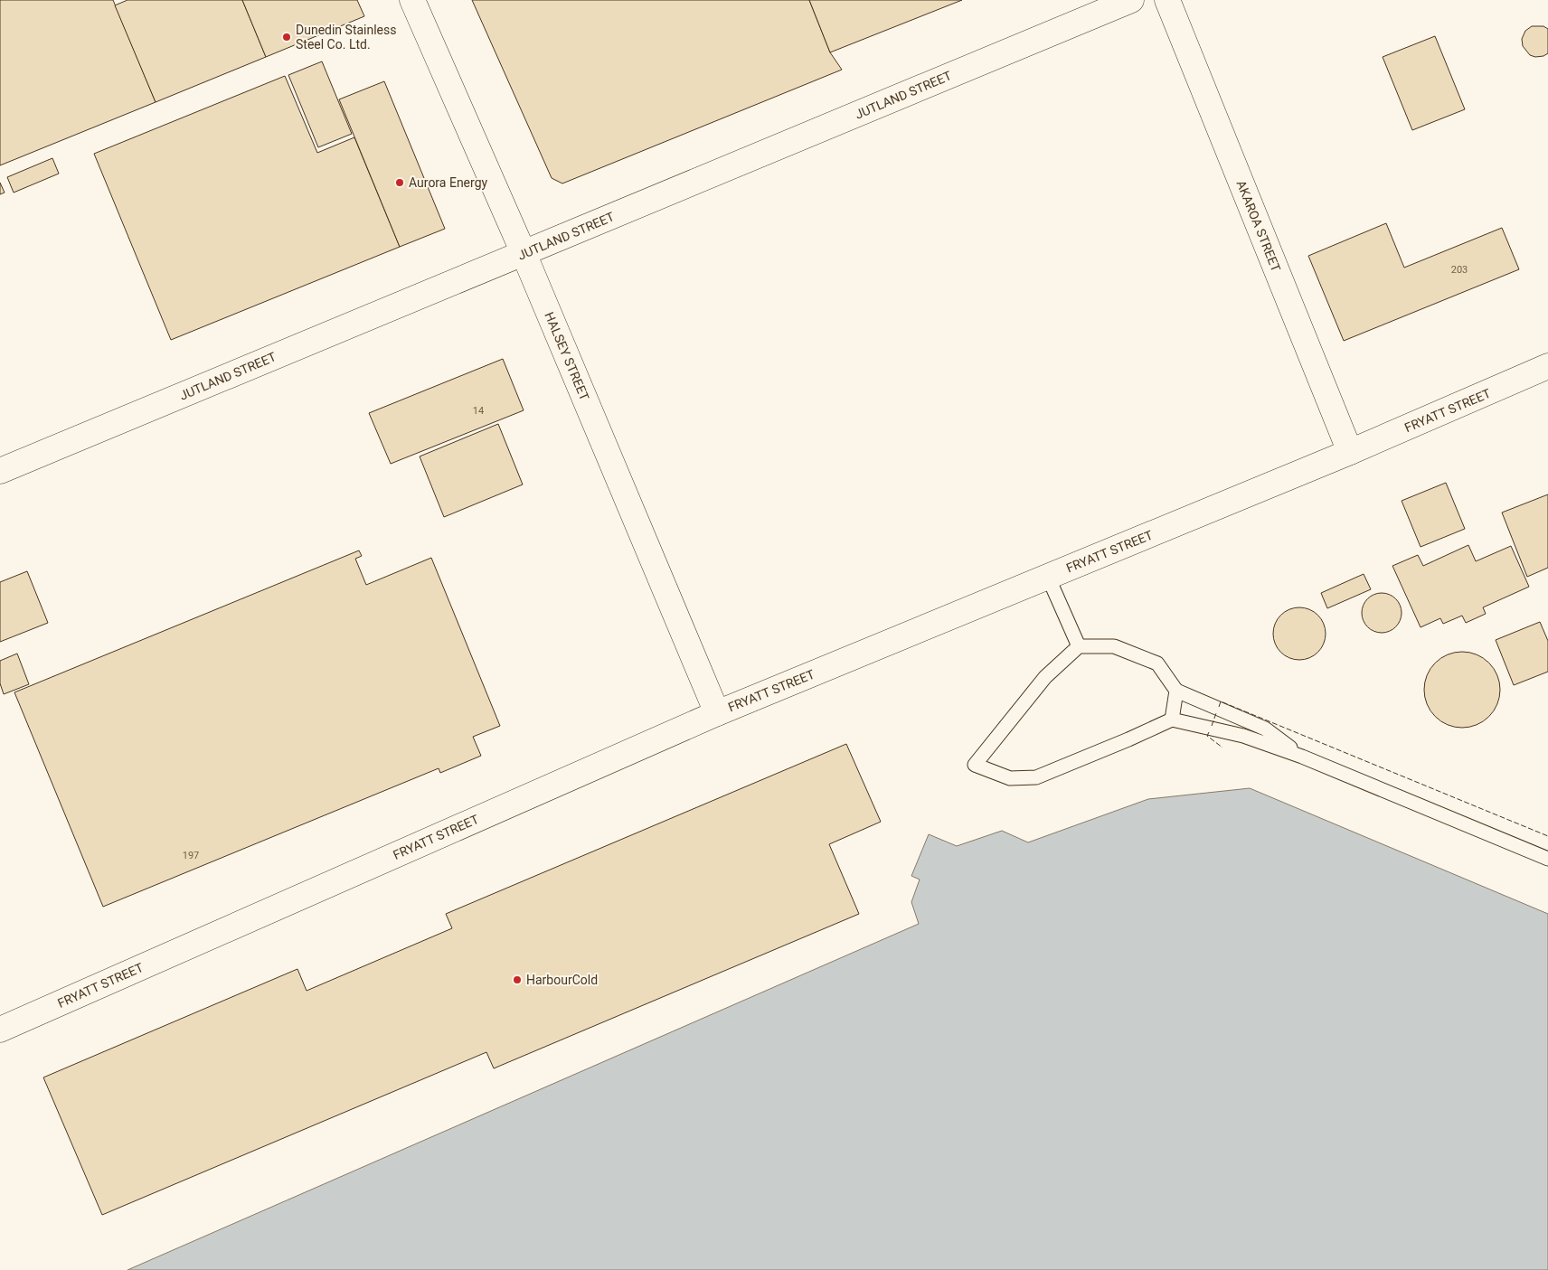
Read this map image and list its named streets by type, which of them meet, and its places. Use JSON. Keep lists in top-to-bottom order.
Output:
{
  "streets": {
    "street": [
      "JUTLAND STREET",
      "AKAROA STREET",
      "HALSEY STREET",
      "FRYATT STREET"
    ]
  },
  "crossings": [
    ["JUTLAND STREET", "HALSEY STREET"],
    ["AKAROA STREET", "FRYATT STREET"],
    ["HALSEY STREET", "FRYATT STREET"]
  ],
  "places": ["Dunedin Stainless Steel Co. Ltd.", "Aurora Energy", "HarbourCold"],
  "house_numbers": ["203", "14", "197"]
}
